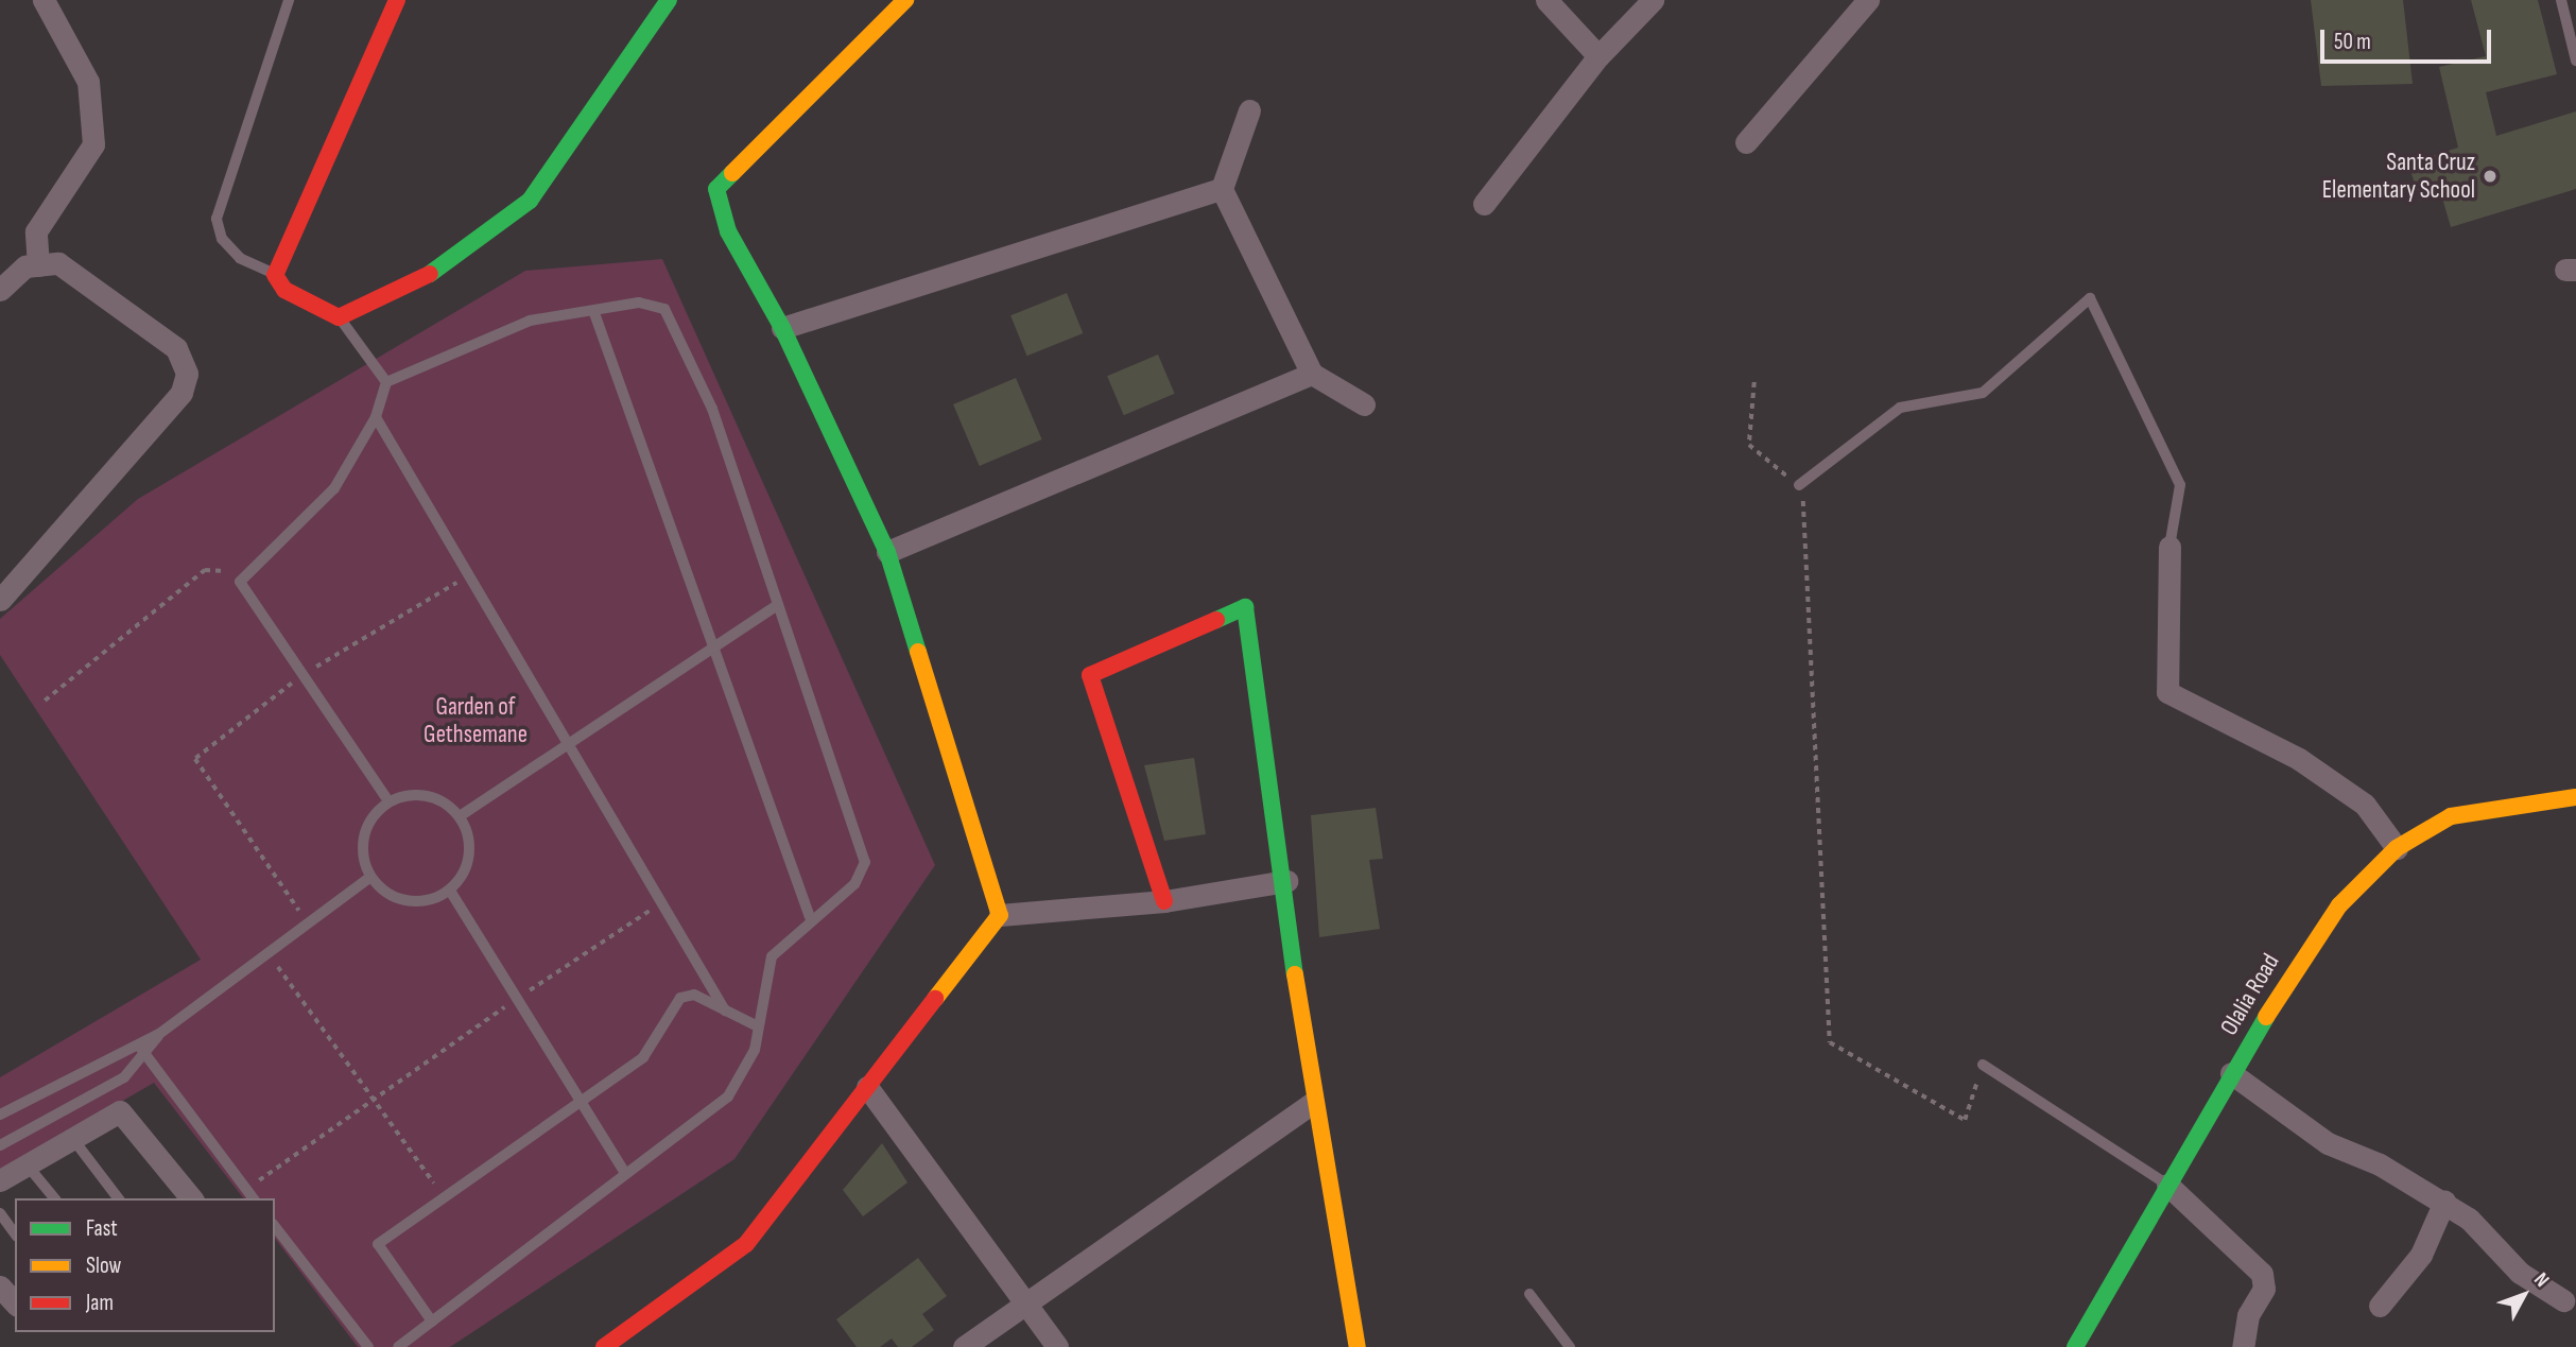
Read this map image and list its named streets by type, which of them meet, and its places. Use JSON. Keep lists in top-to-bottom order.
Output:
{
  "streets": {
    "street": ["Olalia Road"]
  },
  "parks": ["Garden of Gethsemane"],
  "places": ["Santa Cruz Elementary School"],
  "legend": ["Fast", "Slow", "Jam"],
  "scale_bar": "50 m",
  "north": "top right"
}
